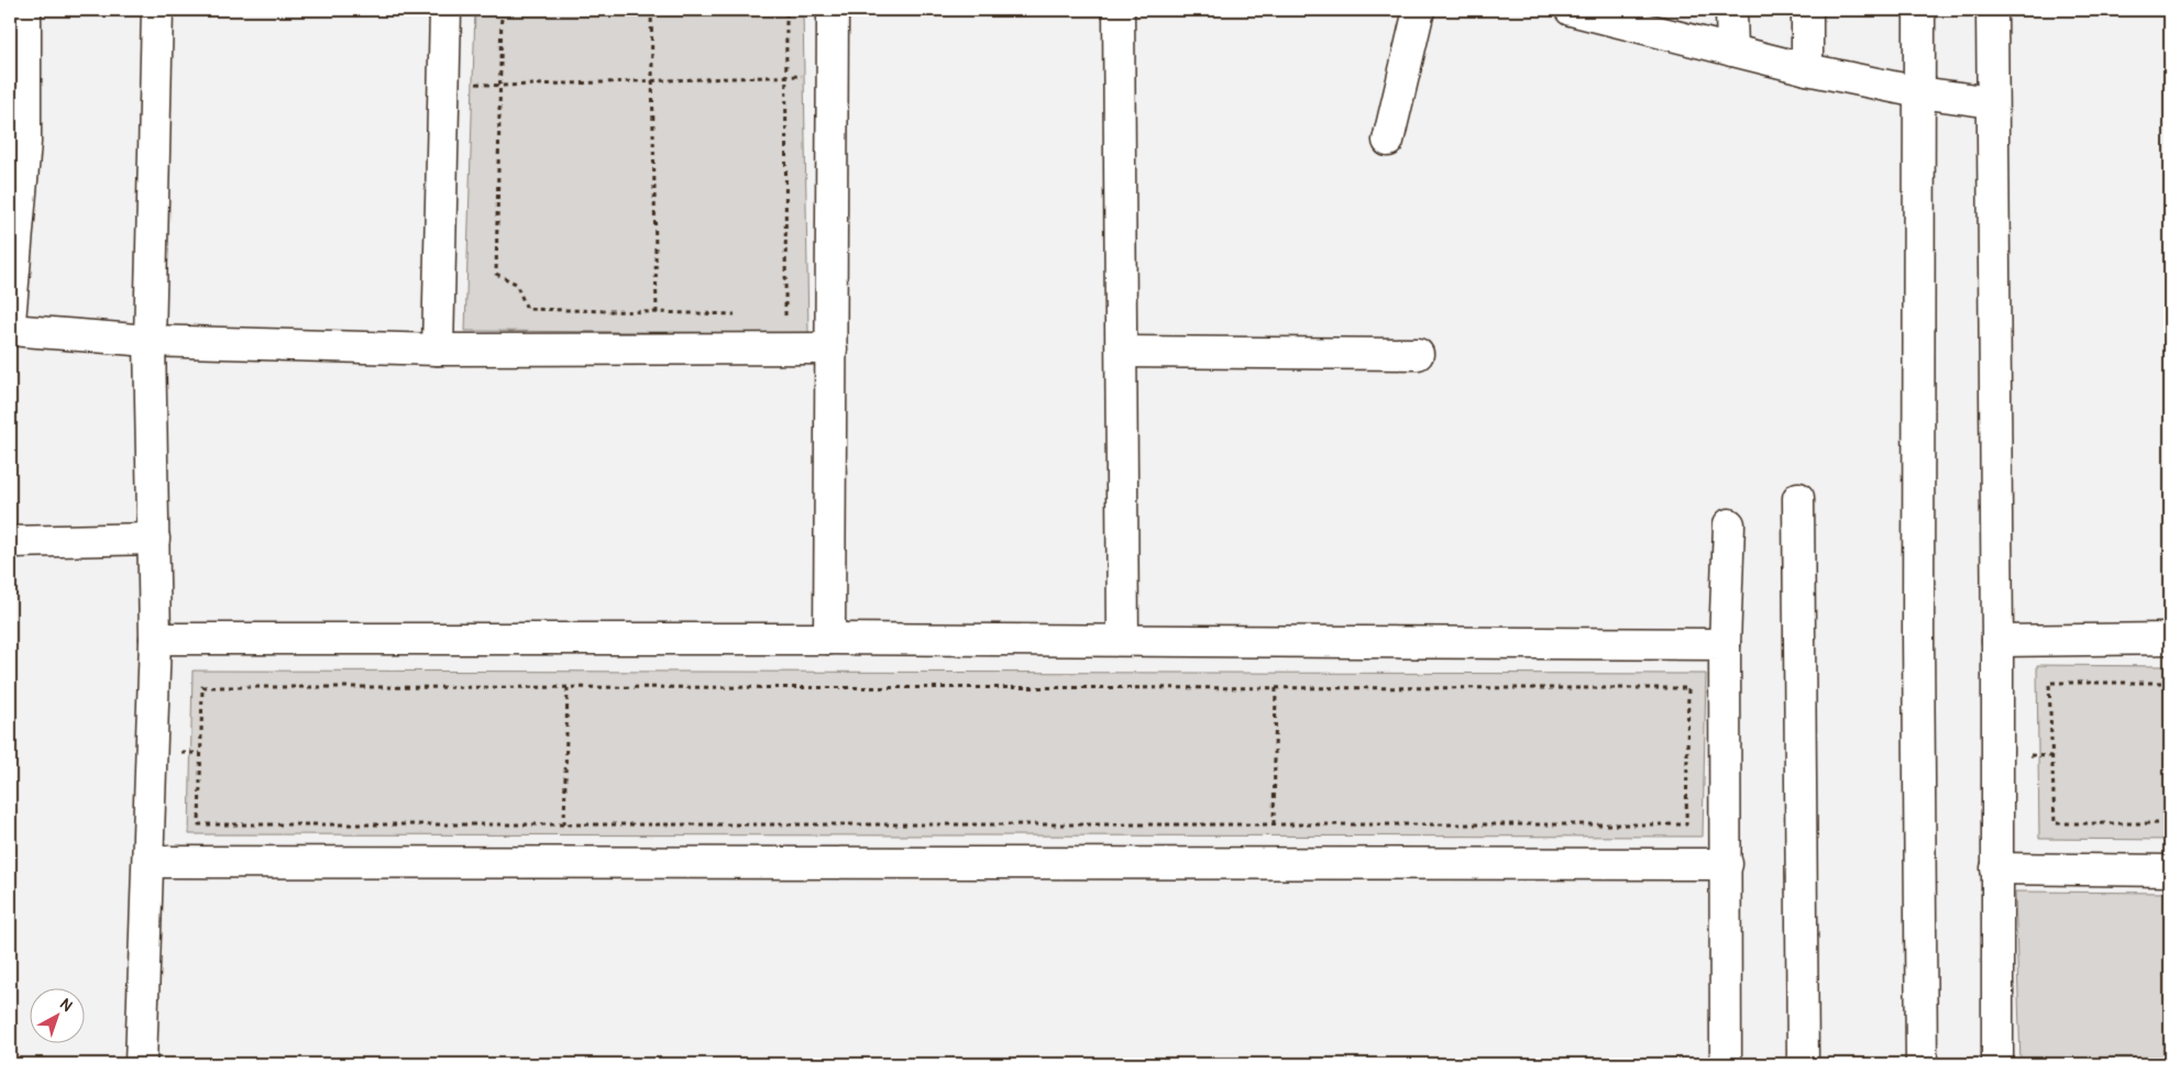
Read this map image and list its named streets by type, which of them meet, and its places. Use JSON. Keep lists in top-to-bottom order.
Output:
{
  "north": "top right"
}
